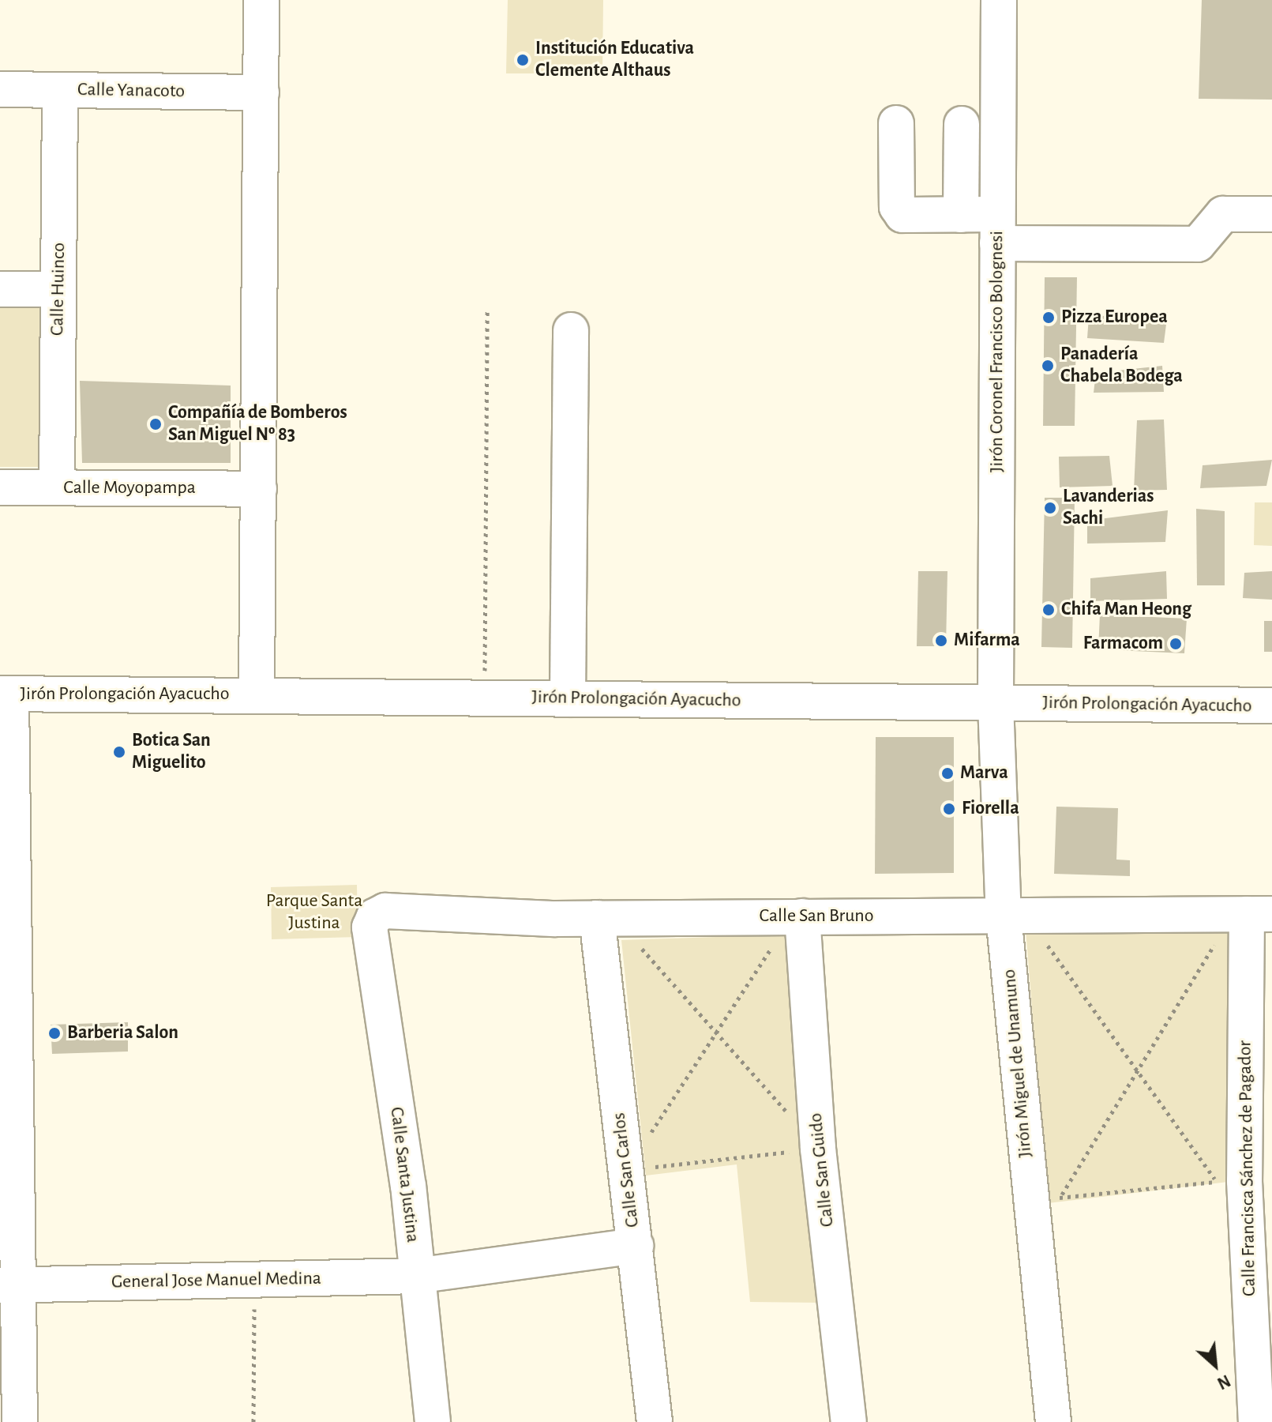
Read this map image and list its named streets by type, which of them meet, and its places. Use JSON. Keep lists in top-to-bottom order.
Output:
{
  "streets": {
    "street": [
      "Calle Yanacoto",
      "Calle Huinco",
      "Jirón Coronel Francisco Bolognesi",
      "Calle Moyopampa",
      "Jirón Prolongación Ayacucho",
      "Calle San Bruno",
      "Jirón Miguel de Unamuno",
      "Calle Francisca Sánchez de Pagador",
      "Calle San Carlos",
      "Calle San Guido",
      "Calle Santa Justina",
      "General Jose Manuel Medina"
    ]
  },
  "crossings": [
    ["Calle Yanacoto", "Calle Huinco"],
    ["Calle Huinco", "Calle Moyopampa"],
    ["Jirón Coronel Francisco Bolognesi", "Jirón Prolongación Ayacucho"],
    ["Jirón Coronel Francisco Bolognesi", "Jirón Miguel de Unamuno"],
    ["Jirón Prolongación Ayacucho", "Jirón Miguel de Unamuno"],
    ["Calle San Bruno", "Jirón Miguel de Unamuno"],
    ["Calle San Bruno", "Calle Francisca Sánchez de Pagador"],
    ["Calle San Bruno", "Calle San Carlos"],
    ["Calle San Bruno", "Calle San Guido"],
    ["Calle San Bruno", "Calle Santa Justina"],
    ["Calle San Carlos", "General Jose Manuel Medina"],
    ["Calle Santa Justina", "General Jose Manuel Medina"]
  ],
  "parks": ["Parque Santa Justina"],
  "places": [
    "Institución Educativa Clemente Althaus",
    "Pizza Europea",
    "Panadería Chabela Bodega",
    "Compañía de Bomberos San Miguel Nº 83",
    "Lavanderias Sachi",
    "Chifa Man Heong",
    "Mifarma",
    "Farmacom",
    "Botica San Miguelito",
    "Marva",
    "Fiorella",
    "Barberia Salon"
  ],
  "north": "bottom right"
}
